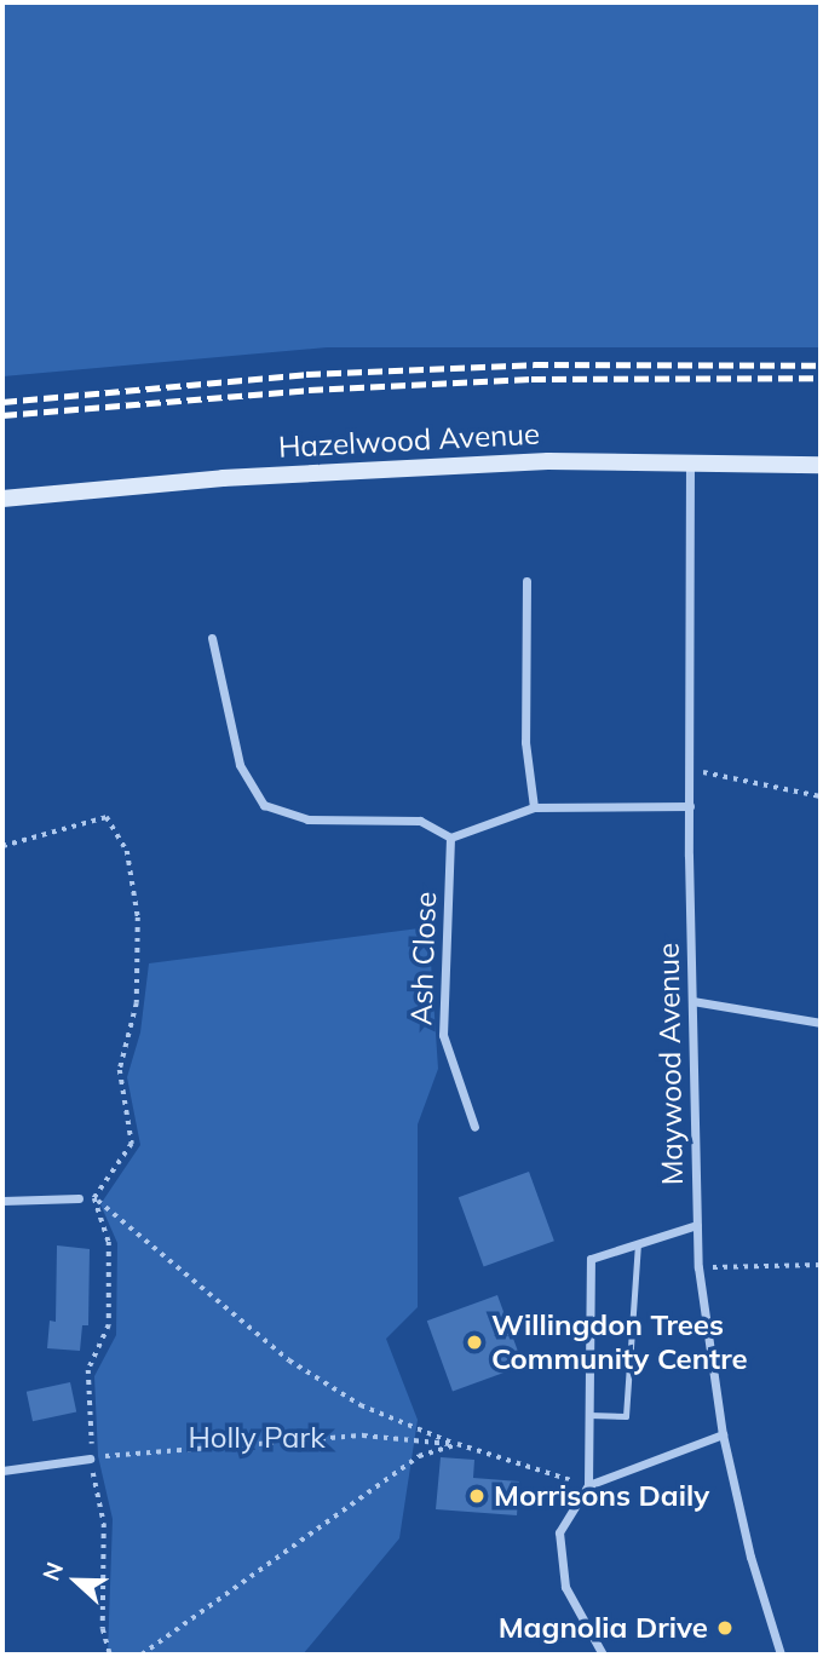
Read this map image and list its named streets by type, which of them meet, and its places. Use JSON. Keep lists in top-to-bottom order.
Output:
{
  "streets": {
    "street": ["Hazelwood Avenue", "Ash Close", "Maywood Avenue"]
  },
  "crossings": [
    ["Hazelwood Avenue", "Maywood Avenue"]
  ],
  "parks": ["Holly Park"],
  "places": ["Willingdon Trees Community Centre", "Morrisons Daily", "Magnolia Drive"],
  "north": "left"
}
